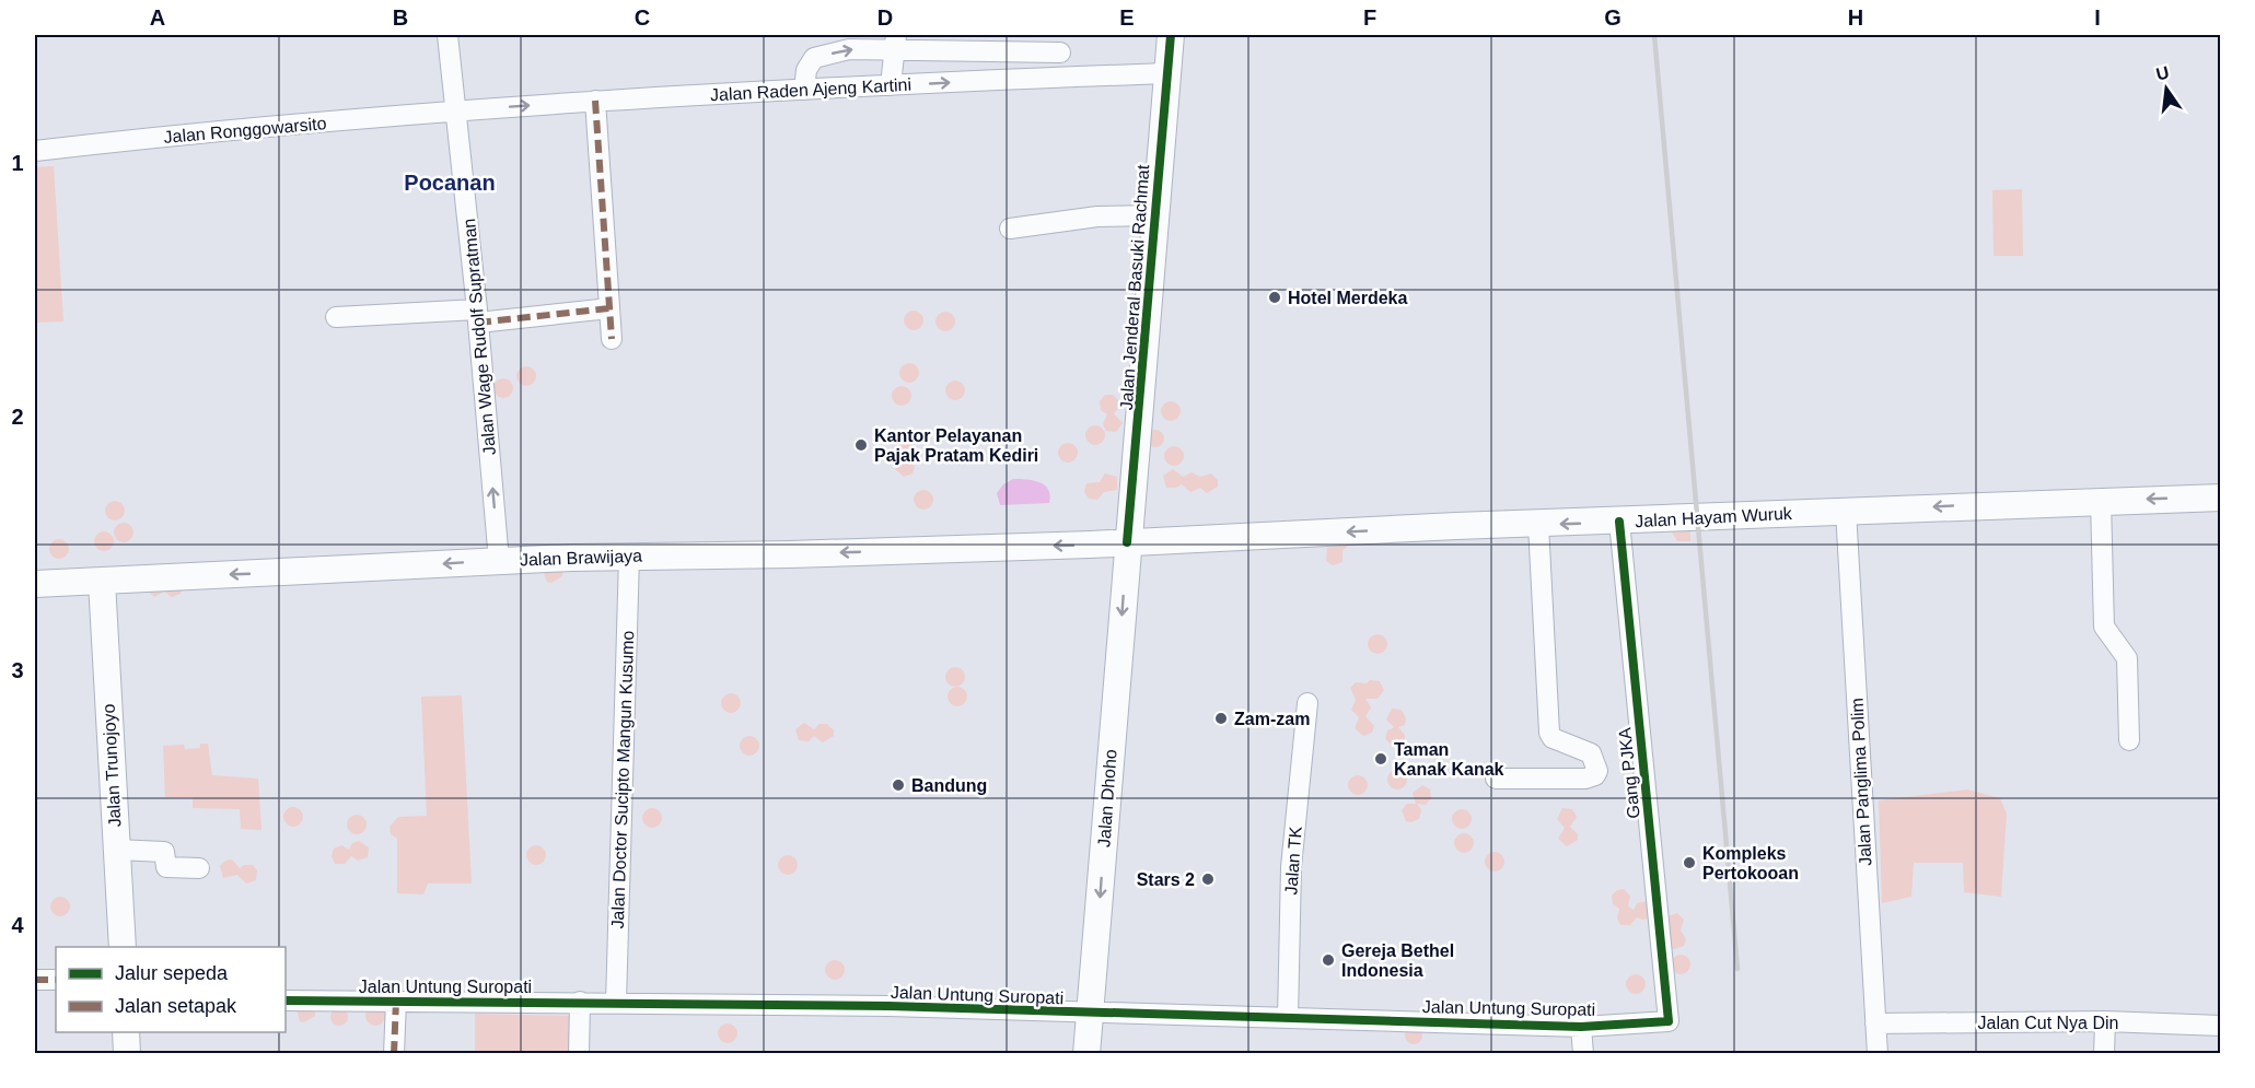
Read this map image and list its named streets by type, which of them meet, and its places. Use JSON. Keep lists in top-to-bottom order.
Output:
{
  "streets": {
    "main road": [
      "Jalan Jenderal Basuki Rachmat",
      "Jalan Hayam Wuruk",
      "Jalan Brawijaya",
      "Jalan Trunojoyo",
      "Jalan Dhoho"
    ],
    "street": [
      "Jalan Raden Ajeng Kartini",
      "Jalan Ronggowarsito",
      "Jalan Wage Rudolf Supratman",
      "Gang PJKA",
      "Jalan Doctor Sucipto Mangun Kusumo",
      "Jalan Panglima Polim",
      "Jalan TK",
      "Jalan Untung Suropati",
      "Jalan Cut Nya Din"
    ]
  },
  "crossings": [
    ["Jalan Raden Ajeng Kartini", "Jalan Ronggowarsito"],
    ["Jalan Raden Ajeng Kartini", "Jalan Jenderal Basuki Rachmat"],
    ["Jalan Raden Ajeng Kartini", "Jalan Wage Rudolf Supratman"],
    ["Jalan Ronggowarsito", "Jalan Wage Rudolf Supratman"],
    ["Jalan Jenderal Basuki Rachmat", "Jalan Hayam Wuruk"],
    ["Jalan Jenderal Basuki Rachmat", "Jalan Brawijaya"],
    ["Jalan Jenderal Basuki Rachmat", "Jalan Dhoho"],
    ["Jalan Wage Rudolf Supratman", "Jalan Brawijaya"],
    ["Jalan Hayam Wuruk", "Jalan Brawijaya"],
    ["Jalan Hayam Wuruk", "Gang PJKA"],
    ["Jalan Hayam Wuruk", "Jalan Panglima Polim"],
    ["Jalan Hayam Wuruk", "Jalan Dhoho"],
    ["Jalan Brawijaya", "Jalan Trunojoyo"],
    ["Jalan Brawijaya", "Jalan Doctor Sucipto Mangun Kusumo"],
    ["Jalan Brawijaya", "Jalan Dhoho"],
    ["Gang PJKA", "Jalan Untung Suropati"],
    ["Jalan Doctor Sucipto Mangun Kusumo", "Jalan Untung Suropati"],
    ["Jalan Panglima Polim", "Jalan Cut Nya Din"],
    ["Jalan Dhoho", "Jalan Untung Suropati"],
    ["Jalan TK", "Jalan Untung Suropati"]
  ],
  "one_way": [
    "Jalan Wage Rudolf Supratman",
    "Jalan Hayam Wuruk",
    "Jalan Brawijaya",
    "Jalan Dhoho"
  ],
  "districts": ["Pocanan"],
  "places": [
    "Hotel Merdeka",
    "Kantor Pelayanan Pajak Pratam Kediri",
    "Zam-zam",
    "Taman Kanak Kanak",
    "Bandung",
    "Kompleks Pertokooan",
    "Stars 2",
    "Gereja Bethel Indonesia"
  ],
  "legend": ["Jalur sepeda", "Jalan setapak"],
  "north": "top",
  "grid": {
    "columns": [
      "A",
      "B",
      "C",
      "D",
      "E",
      "F",
      "G",
      "H",
      "I"
    ],
    "rows": [
      "1",
      "2",
      "3",
      "4"
    ]
  }
}
